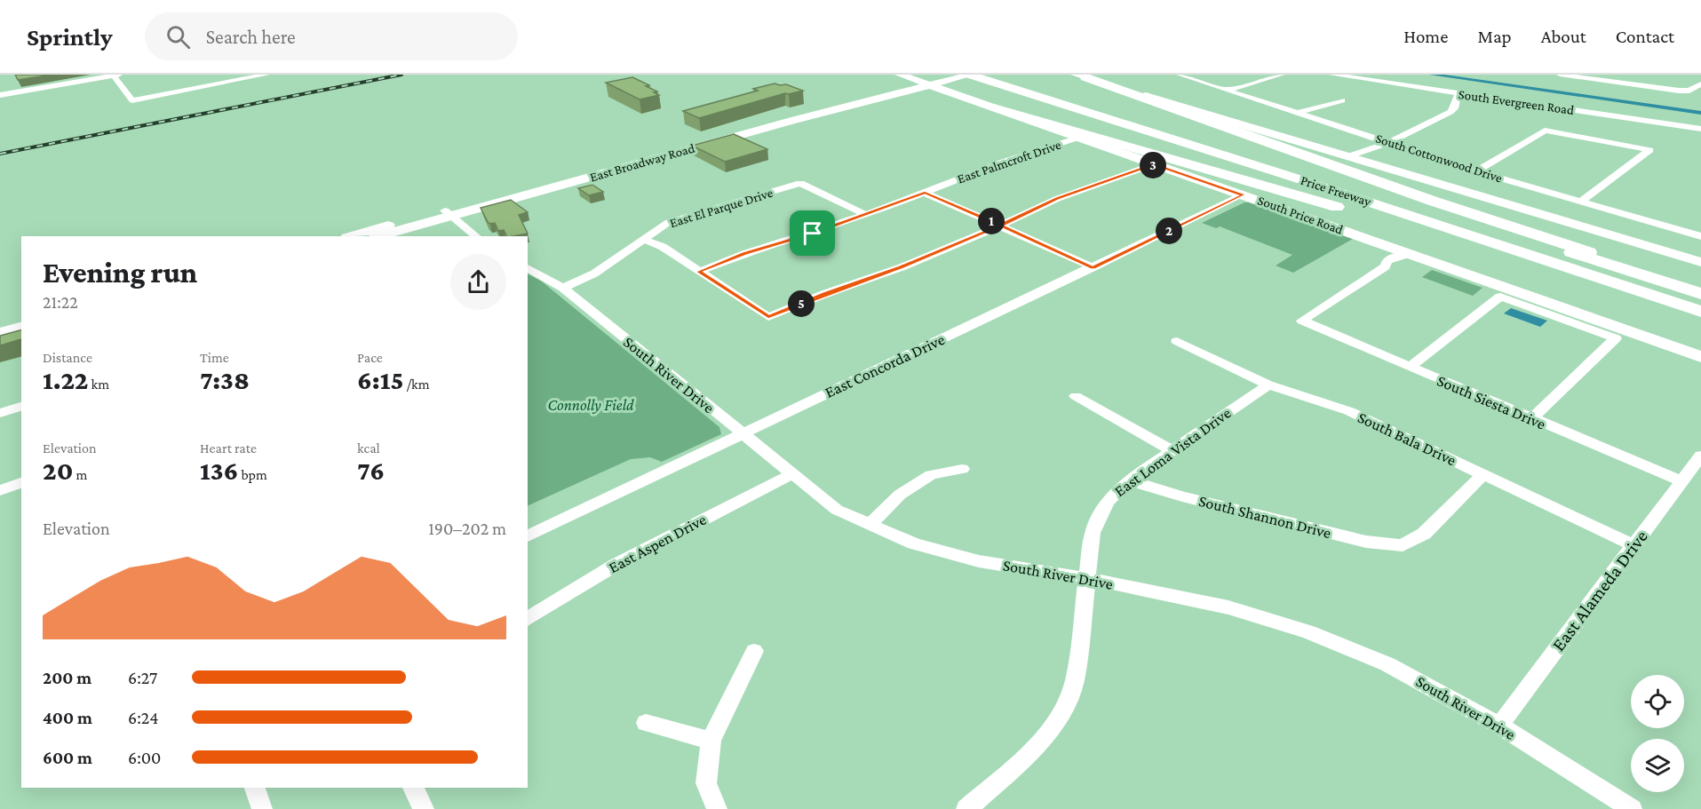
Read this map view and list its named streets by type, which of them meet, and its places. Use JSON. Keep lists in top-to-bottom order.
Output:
{
  "streets": {
    "highway": ["Price Freeway"],
    "main road": ["East Broadway Road", "South Price Road"],
    "street": [
      "South Evergreen Road",
      "South Cottonwood Drive",
      "East Palmcroft Drive",
      "East El Parque Drive",
      "East Concorda Drive",
      "South River Drive",
      "South Siesta Drive",
      "South Bala Drive",
      "East Loma Vista Drive",
      "South Shannon Drive",
      "East Aspen Drive",
      "East Alameda Drive"
    ]
  },
  "crossings": [
    ["East Palmcroft Drive", "East El Parque Drive"],
    ["East Palmcroft Drive", "South Price Road"],
    ["East Broadway Road", "Price Freeway"],
    ["East Broadway Road", "South Price Road"],
    ["East El Parque Drive", "South River Drive"],
    ["South Price Road", "East Concorda Drive"],
    ["South Price Road", "South Siesta Drive"],
    ["East Concorda Drive", "South River Drive"],
    ["South River Drive", "East Loma Vista Drive"],
    ["South River Drive", "East Aspen Drive"],
    ["South River Drive", "East Alameda Drive"],
    ["South Siesta Drive", "East Alameda Drive"],
    ["South Bala Drive", "East Loma Vista Drive"],
    ["South Bala Drive", "South Shannon Drive"],
    ["South Bala Drive", "East Alameda Drive"],
    ["East Loma Vista Drive", "South Shannon Drive"]
  ],
  "parks": ["Connolly Field"],
  "page": {
    "header": "Sprintly",
    "search": "Search here",
    "nav": [
      "Home",
      "Map",
      "About",
      "Contact"
    ],
    "pins": [
      "3",
      "1",
      "2",
      "5"
    ],
    "heading": ["Evening run", "21:22"],
    "stats": [
      ["Distance", "1.22 km"],
      ["Time", "7:38"],
      ["Pace", "6:15 /km"],
      ["Elevation", "20 m"],
      ["Heart rate", "136 bpm"],
      ["kcal", "76"]
    ],
    "chart": ["Elevation", "190–202 m"],
    "list": [
      {
        "name": "200 m",
        "note": "6:27"
      },
      {
        "name": "400 m",
        "note": "6:24"
      },
      {
        "name": "600 m",
        "note": "6:00"
      }
    ]
  }
}
